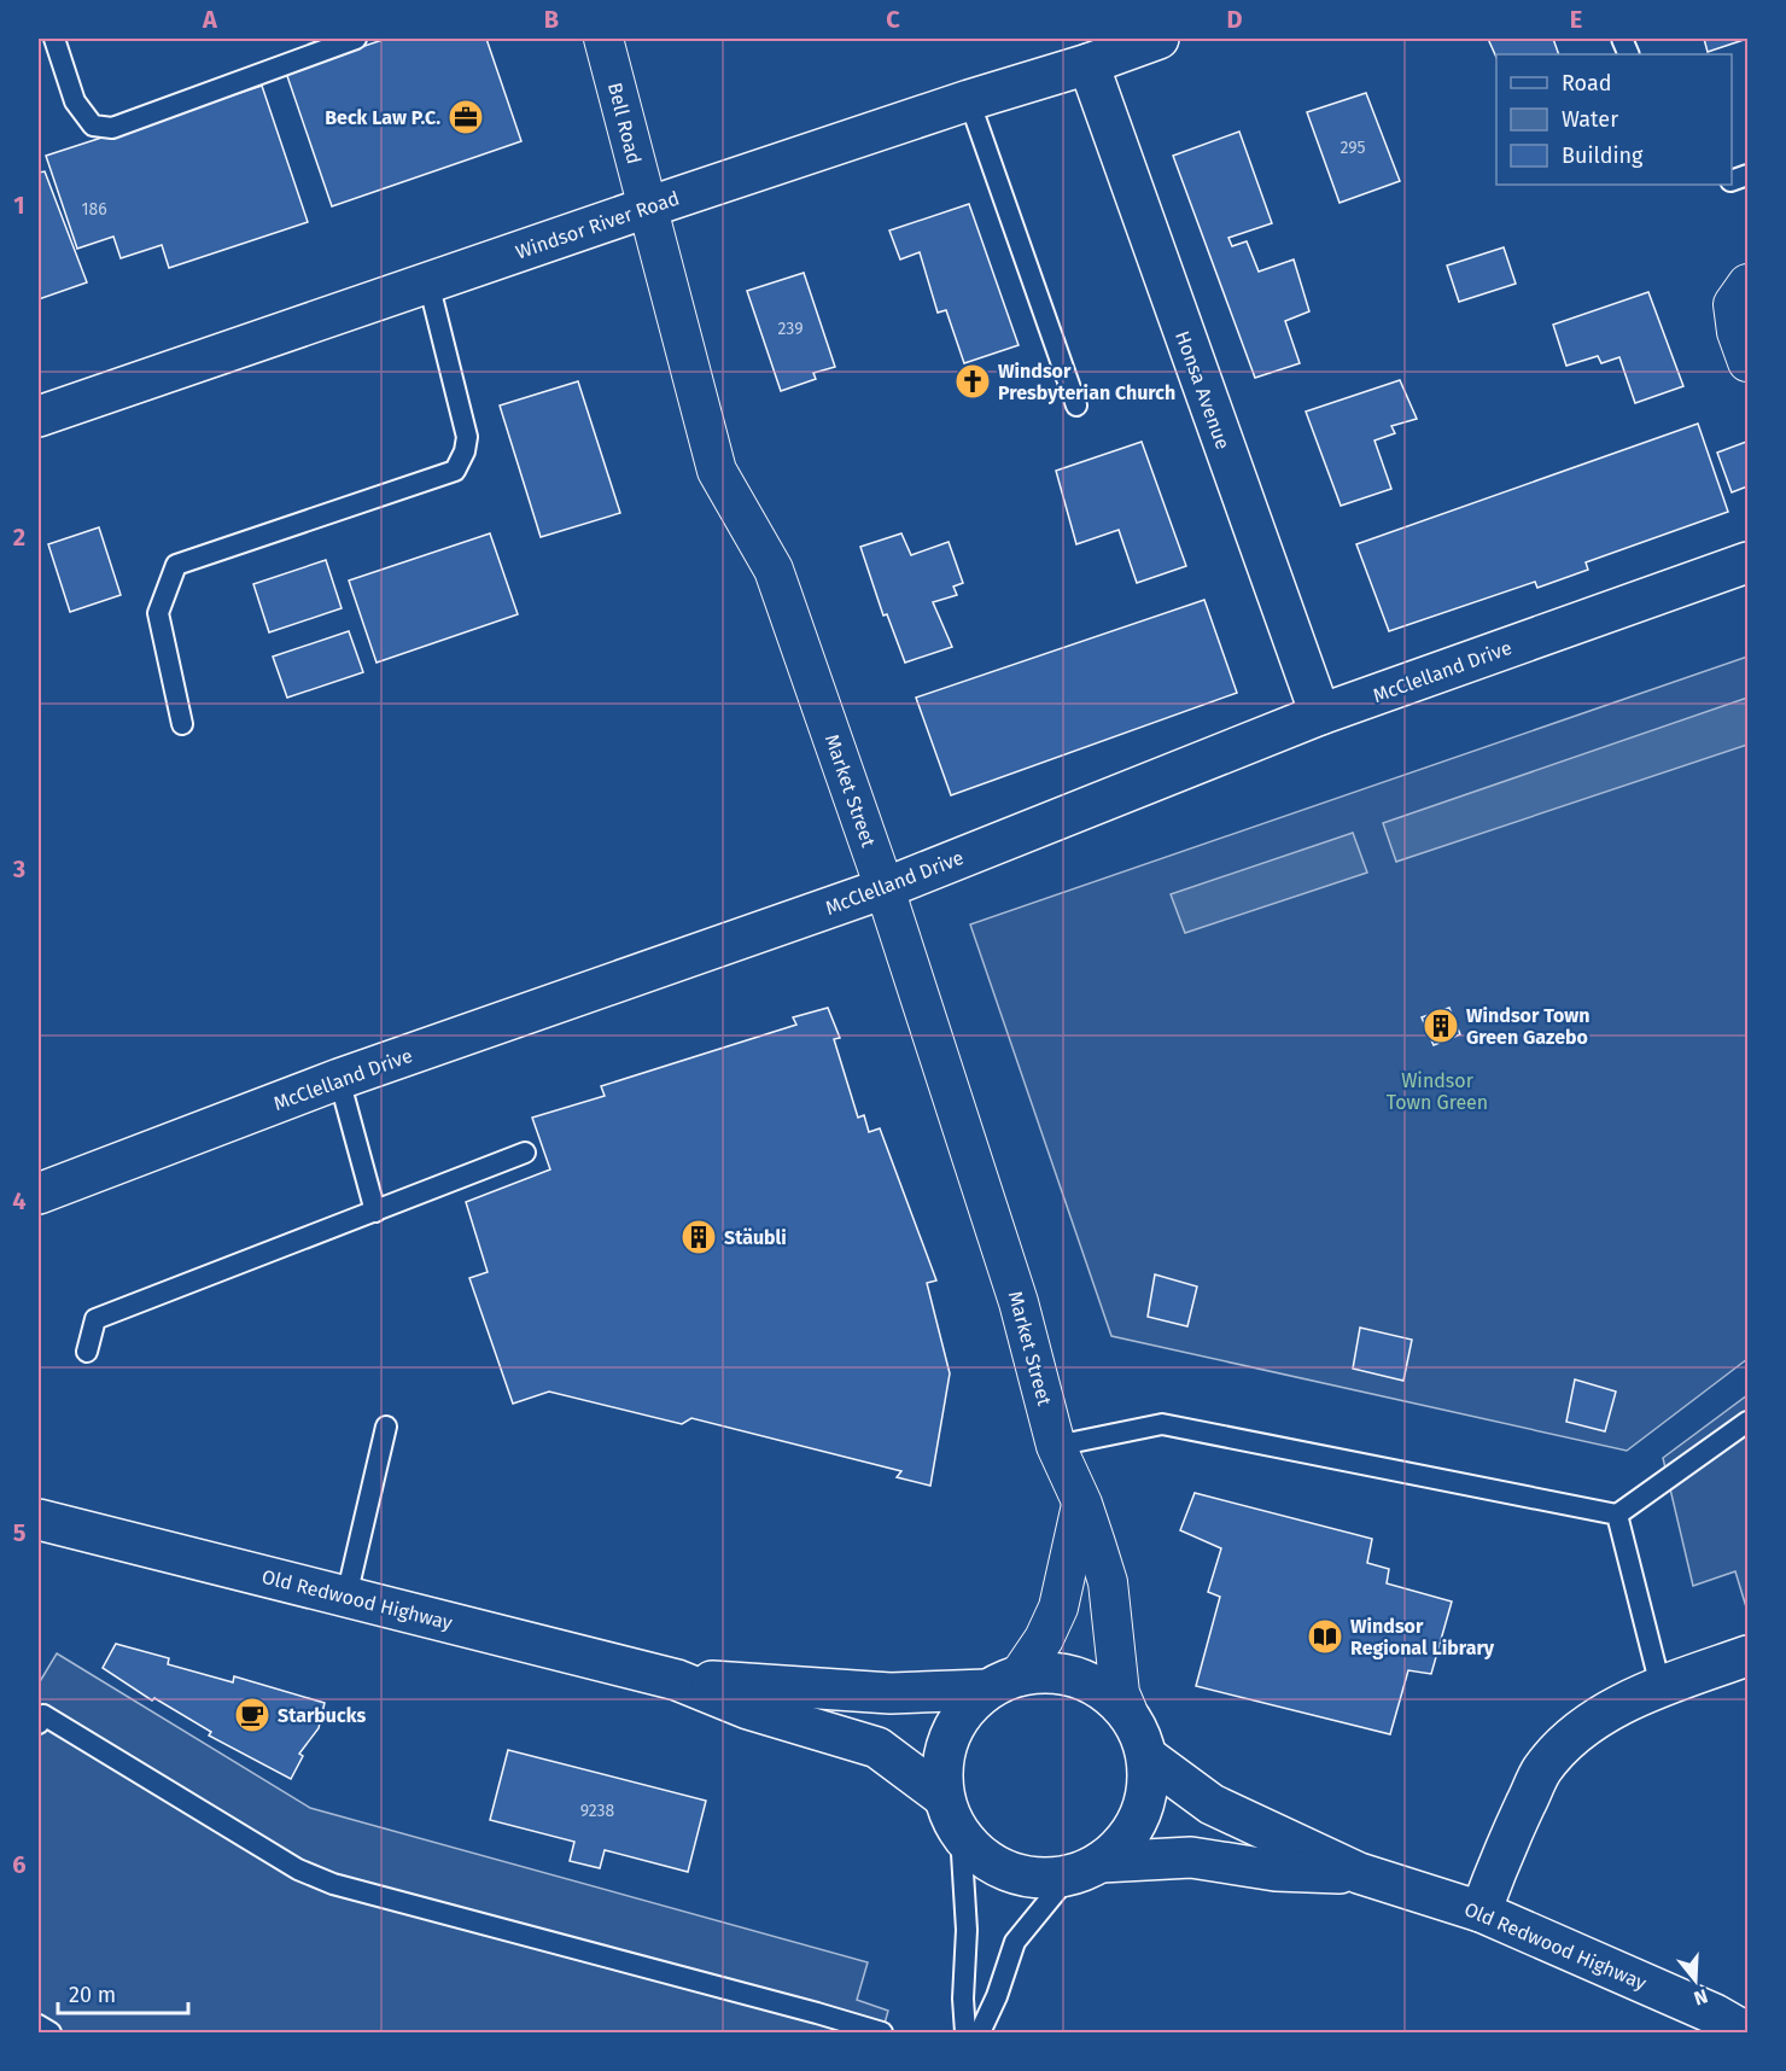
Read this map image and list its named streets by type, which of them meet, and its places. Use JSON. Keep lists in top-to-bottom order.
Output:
{
  "streets": {
    "main road": [
      "Windsor River Road",
      "Honsa Avenue",
      "McClelland Drive",
      "Old Redwood Highway"
    ],
    "street": ["Bell Road", "Market Street"]
  },
  "crossings": [
    ["Bell Road", "Windsor River Road"],
    ["Bell Road", "Market Street"],
    ["Windsor River Road", "Honsa Avenue"],
    ["Windsor River Road", "Market Street"],
    ["Honsa Avenue", "McClelland Drive"],
    ["McClelland Drive", "Market Street"],
    ["Market Street", "Old Redwood Highway"]
  ],
  "parks": ["Windsor Town Green"],
  "places": {
    "office": ["Beck Law P.C."],
    "church": ["Windsor Presbyterian Church"],
    "building": ["Windsor Town Green Gazebo", "Stäubli"],
    "library": ["Windsor Regional Library"],
    "cafe": ["Starbucks"]
  },
  "house_numbers": [
    "295",
    "186",
    "239",
    "9238"
  ],
  "legend": ["Road", "Water", "Building"],
  "scale_bar": "20 m",
  "north": "bottom",
  "grid": {
    "columns": [
      "A",
      "B",
      "C",
      "D",
      "E"
    ],
    "rows": [
      "1",
      "2",
      "3",
      "4",
      "5",
      "6"
    ]
  }
}
